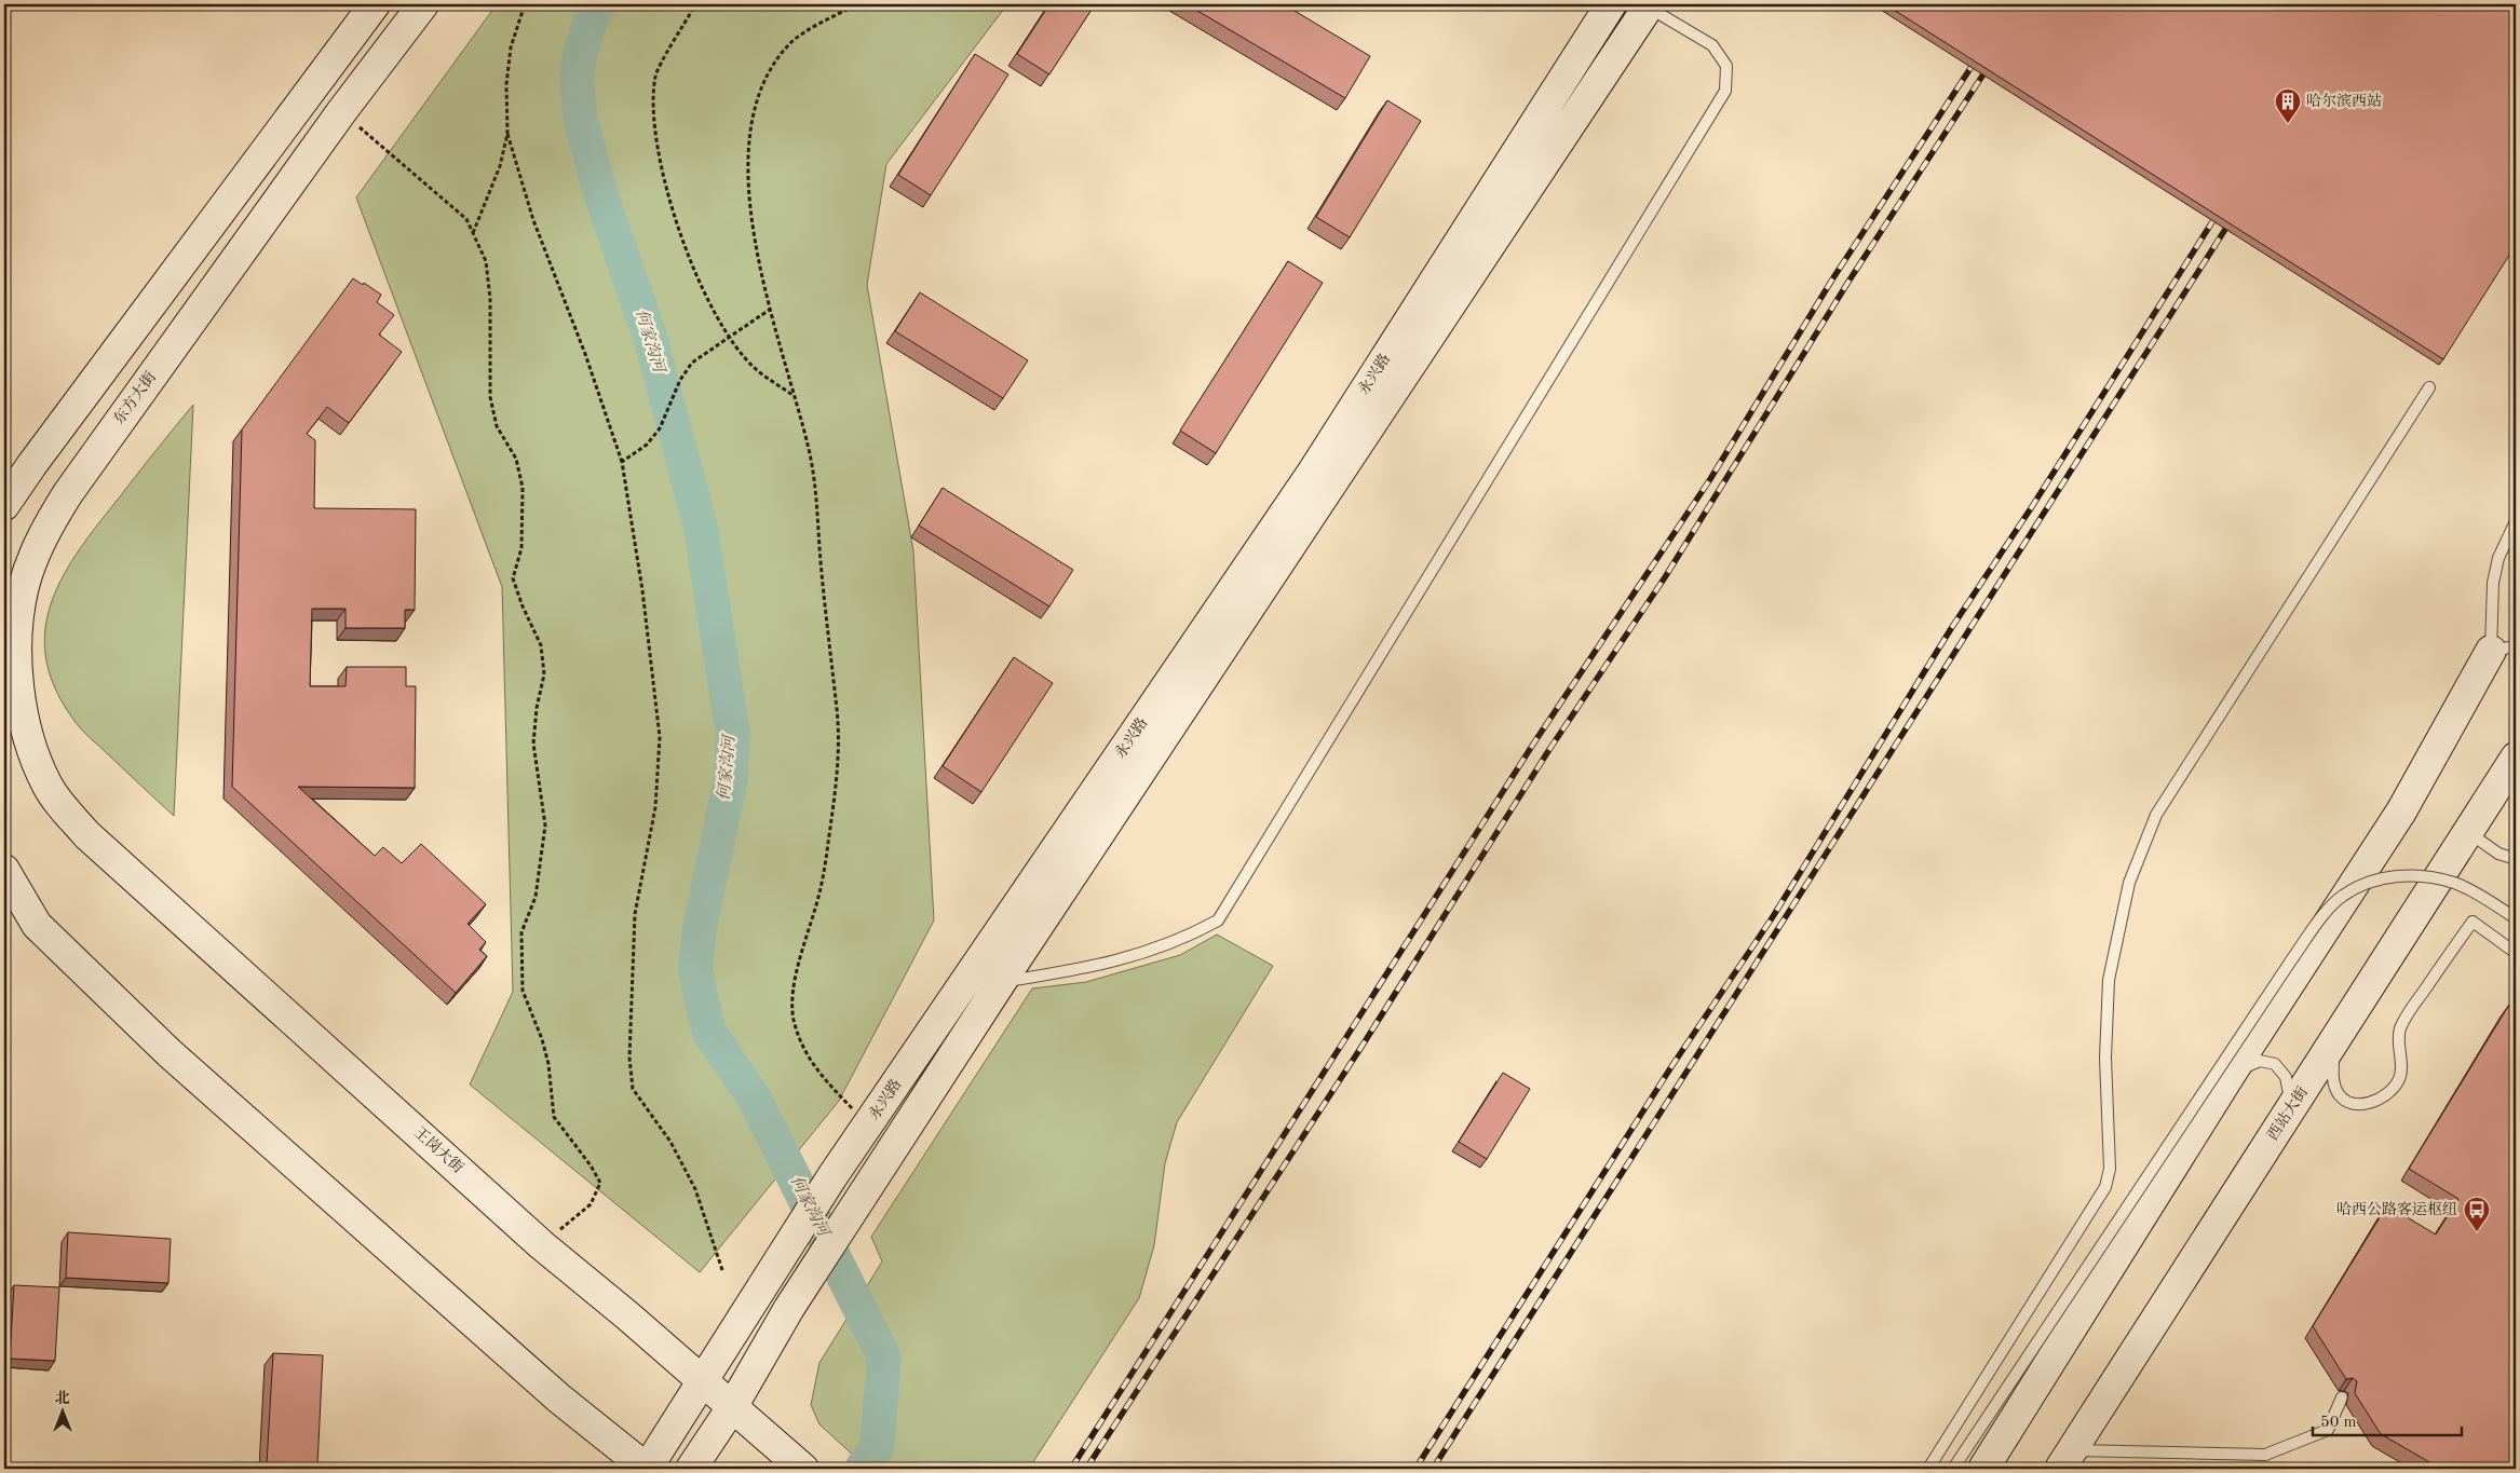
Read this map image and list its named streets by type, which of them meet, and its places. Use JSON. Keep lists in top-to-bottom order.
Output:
{
  "streets": {
    "main road": [
      "永兴路",
      "东方大街",
      "西站大街",
      "王岗大街"
    ]
  },
  "crossings": [
    ["永兴路", "王岗大街"],
    ["东方大街", "王岗大街"]
  ],
  "water": ["何家沟河"],
  "places": {
    "building": ["哈尔滨西站"],
    "bus stop": ["哈西公路客运枢纽"]
  },
  "scale_bar": "50 m",
  "north": "top"
}
